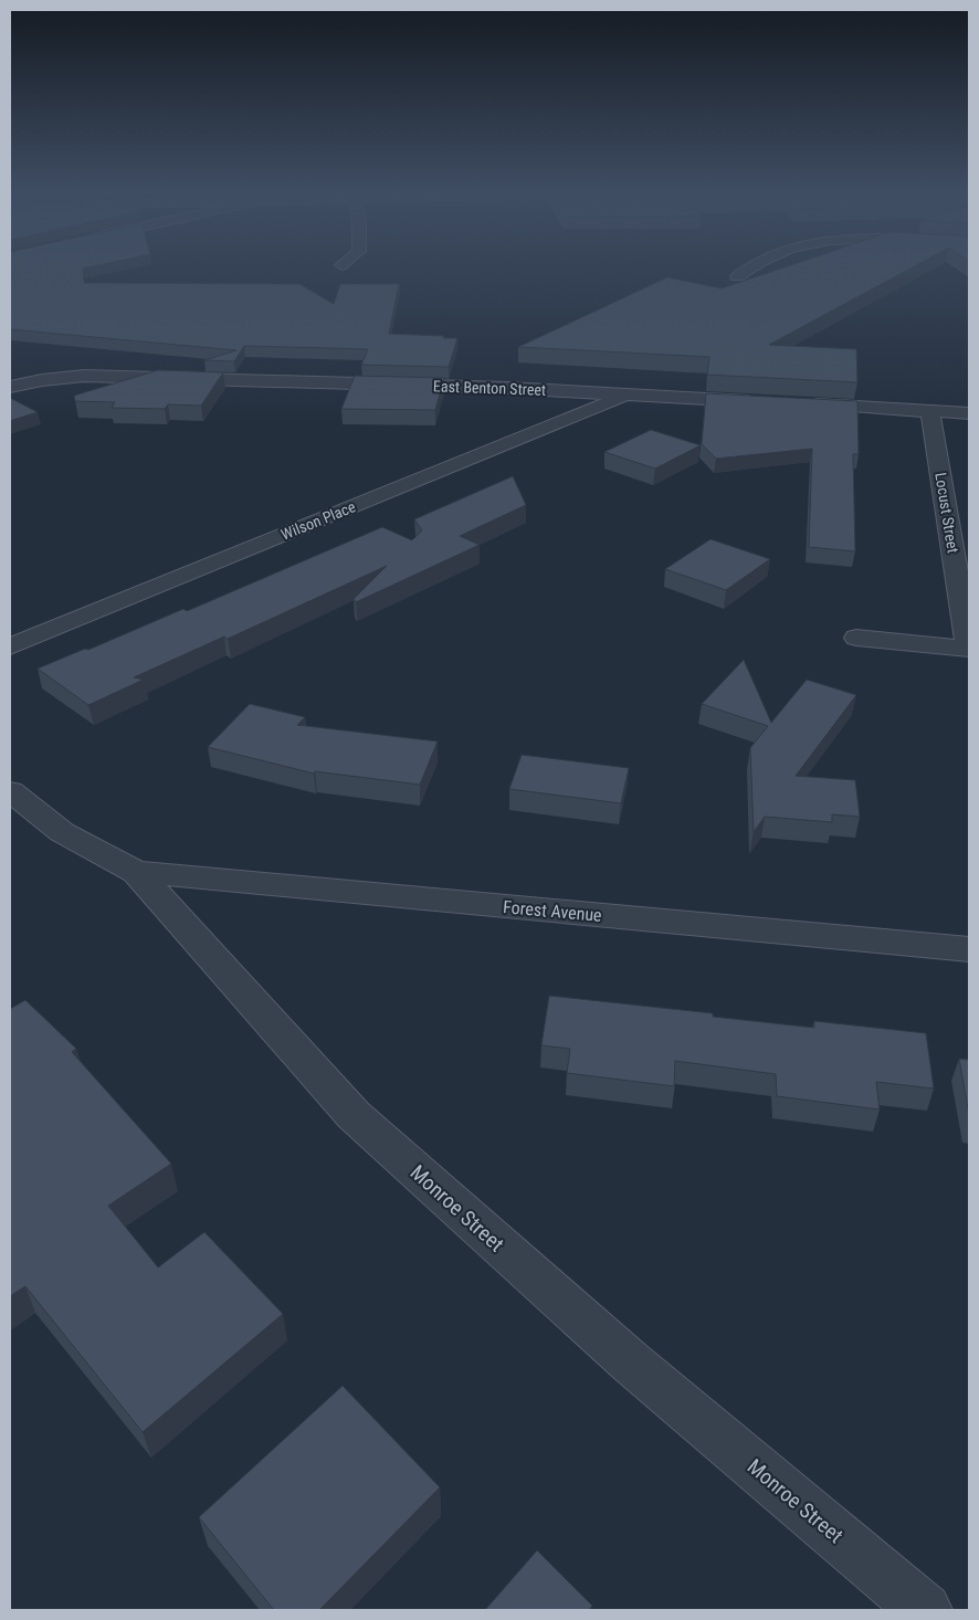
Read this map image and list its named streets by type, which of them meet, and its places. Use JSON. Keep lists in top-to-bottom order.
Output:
{
  "streets": {
    "street": [
      "East Benton Street",
      "Locust Street",
      "Wilson Place",
      "Forest Avenue",
      "Monroe Street"
    ]
  },
  "crossings": [
    ["East Benton Street", "Wilson Place"],
    ["Forest Avenue", "Monroe Street"]
  ]
}
